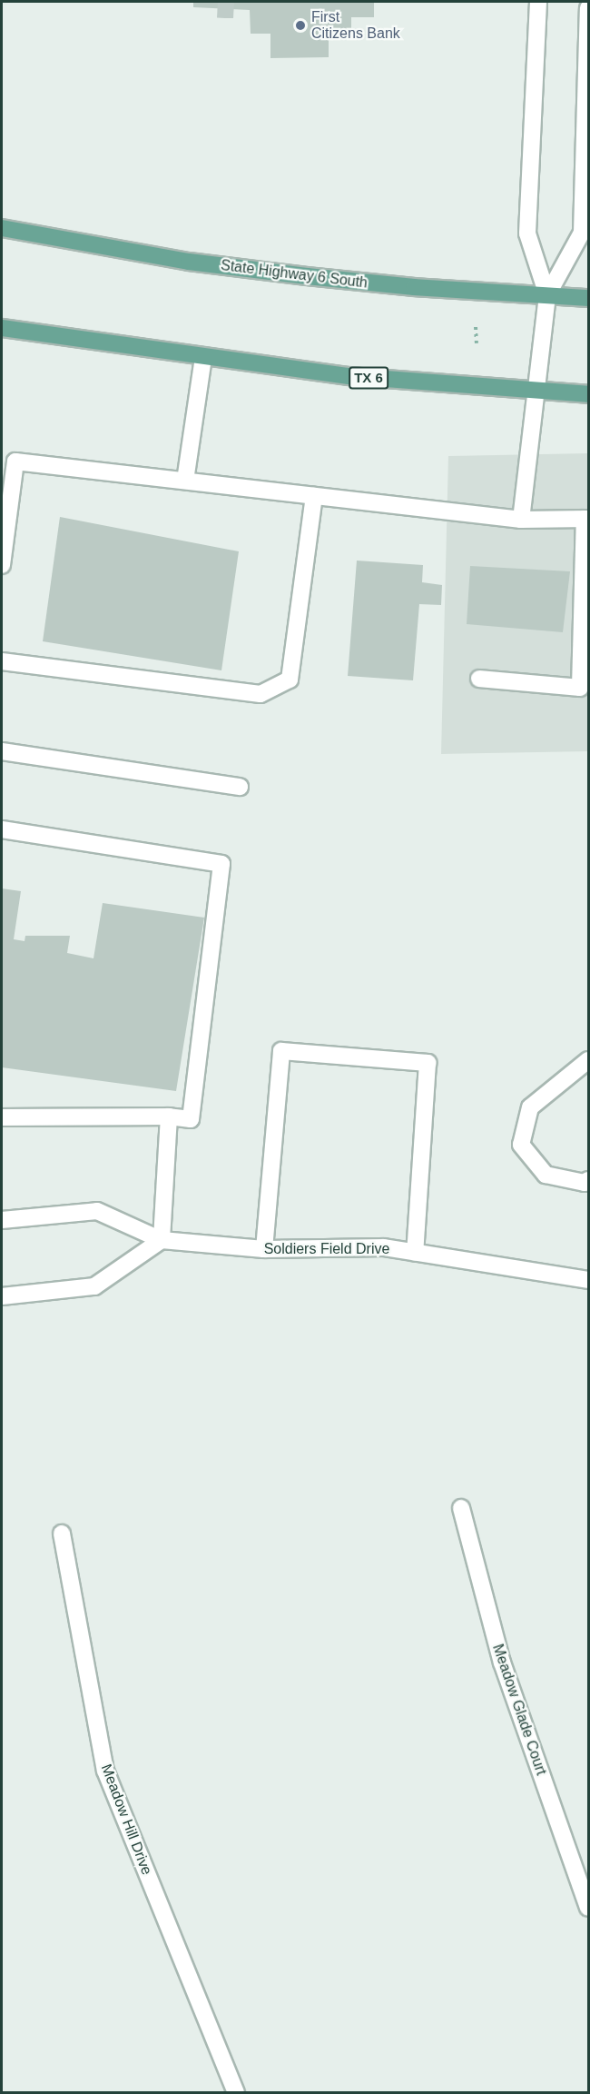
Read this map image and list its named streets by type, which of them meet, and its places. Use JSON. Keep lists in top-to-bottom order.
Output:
{
  "streets": {
    "main road": ["State Highway 6 South", "TX 6"],
    "street": ["Soldiers Field Drive", "Meadow Glade Court", "Meadow Hill Drive"]
  },
  "places": ["First Citizens Bank"]
}
